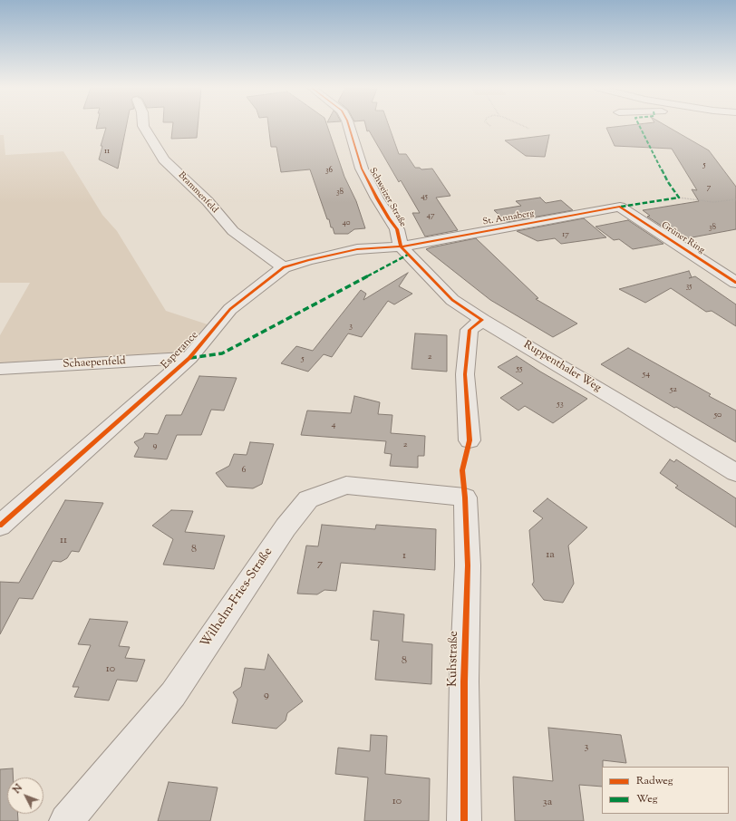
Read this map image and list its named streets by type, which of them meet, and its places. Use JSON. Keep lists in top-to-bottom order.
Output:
{
  "streets": {
    "street": [
      "Brammenfeld",
      "Schweizer Straße",
      "St. Annaberg",
      "Grüner Ring",
      "Esperance",
      "Schaepenfeld",
      "Ruppenthaler Weg",
      "Wilhelm-Fries-Straße",
      "Kuhstraße"
    ]
  },
  "crossings": [
    ["Brammenfeld", "Esperance"],
    ["Schweizer Straße", "St. Annaberg"],
    ["Schweizer Straße", "Esperance"],
    ["Schweizer Straße", "Ruppenthaler Weg"],
    ["St. Annaberg", "Grüner Ring"],
    ["St. Annaberg", "Esperance"],
    ["St. Annaberg", "Ruppenthaler Weg"],
    ["Esperance", "Schaepenfeld"],
    ["Esperance", "Ruppenthaler Weg"],
    ["Wilhelm-Fries-Straße", "Kuhstraße"]
  ],
  "house_numbers": [
    "11",
    "5",
    "36",
    "7",
    "38",
    "45",
    "47",
    "40",
    "38",
    "17",
    "35",
    "3",
    "2",
    "5",
    "55",
    "54",
    "52",
    "53",
    "50",
    "4",
    "2",
    "9",
    "6",
    "11",
    "8",
    "1a",
    "1",
    "7",
    "8",
    "10",
    "9",
    "3",
    "10",
    "3a"
  ],
  "legend": ["Radweg", "Weg"],
  "north": "top left"
}
